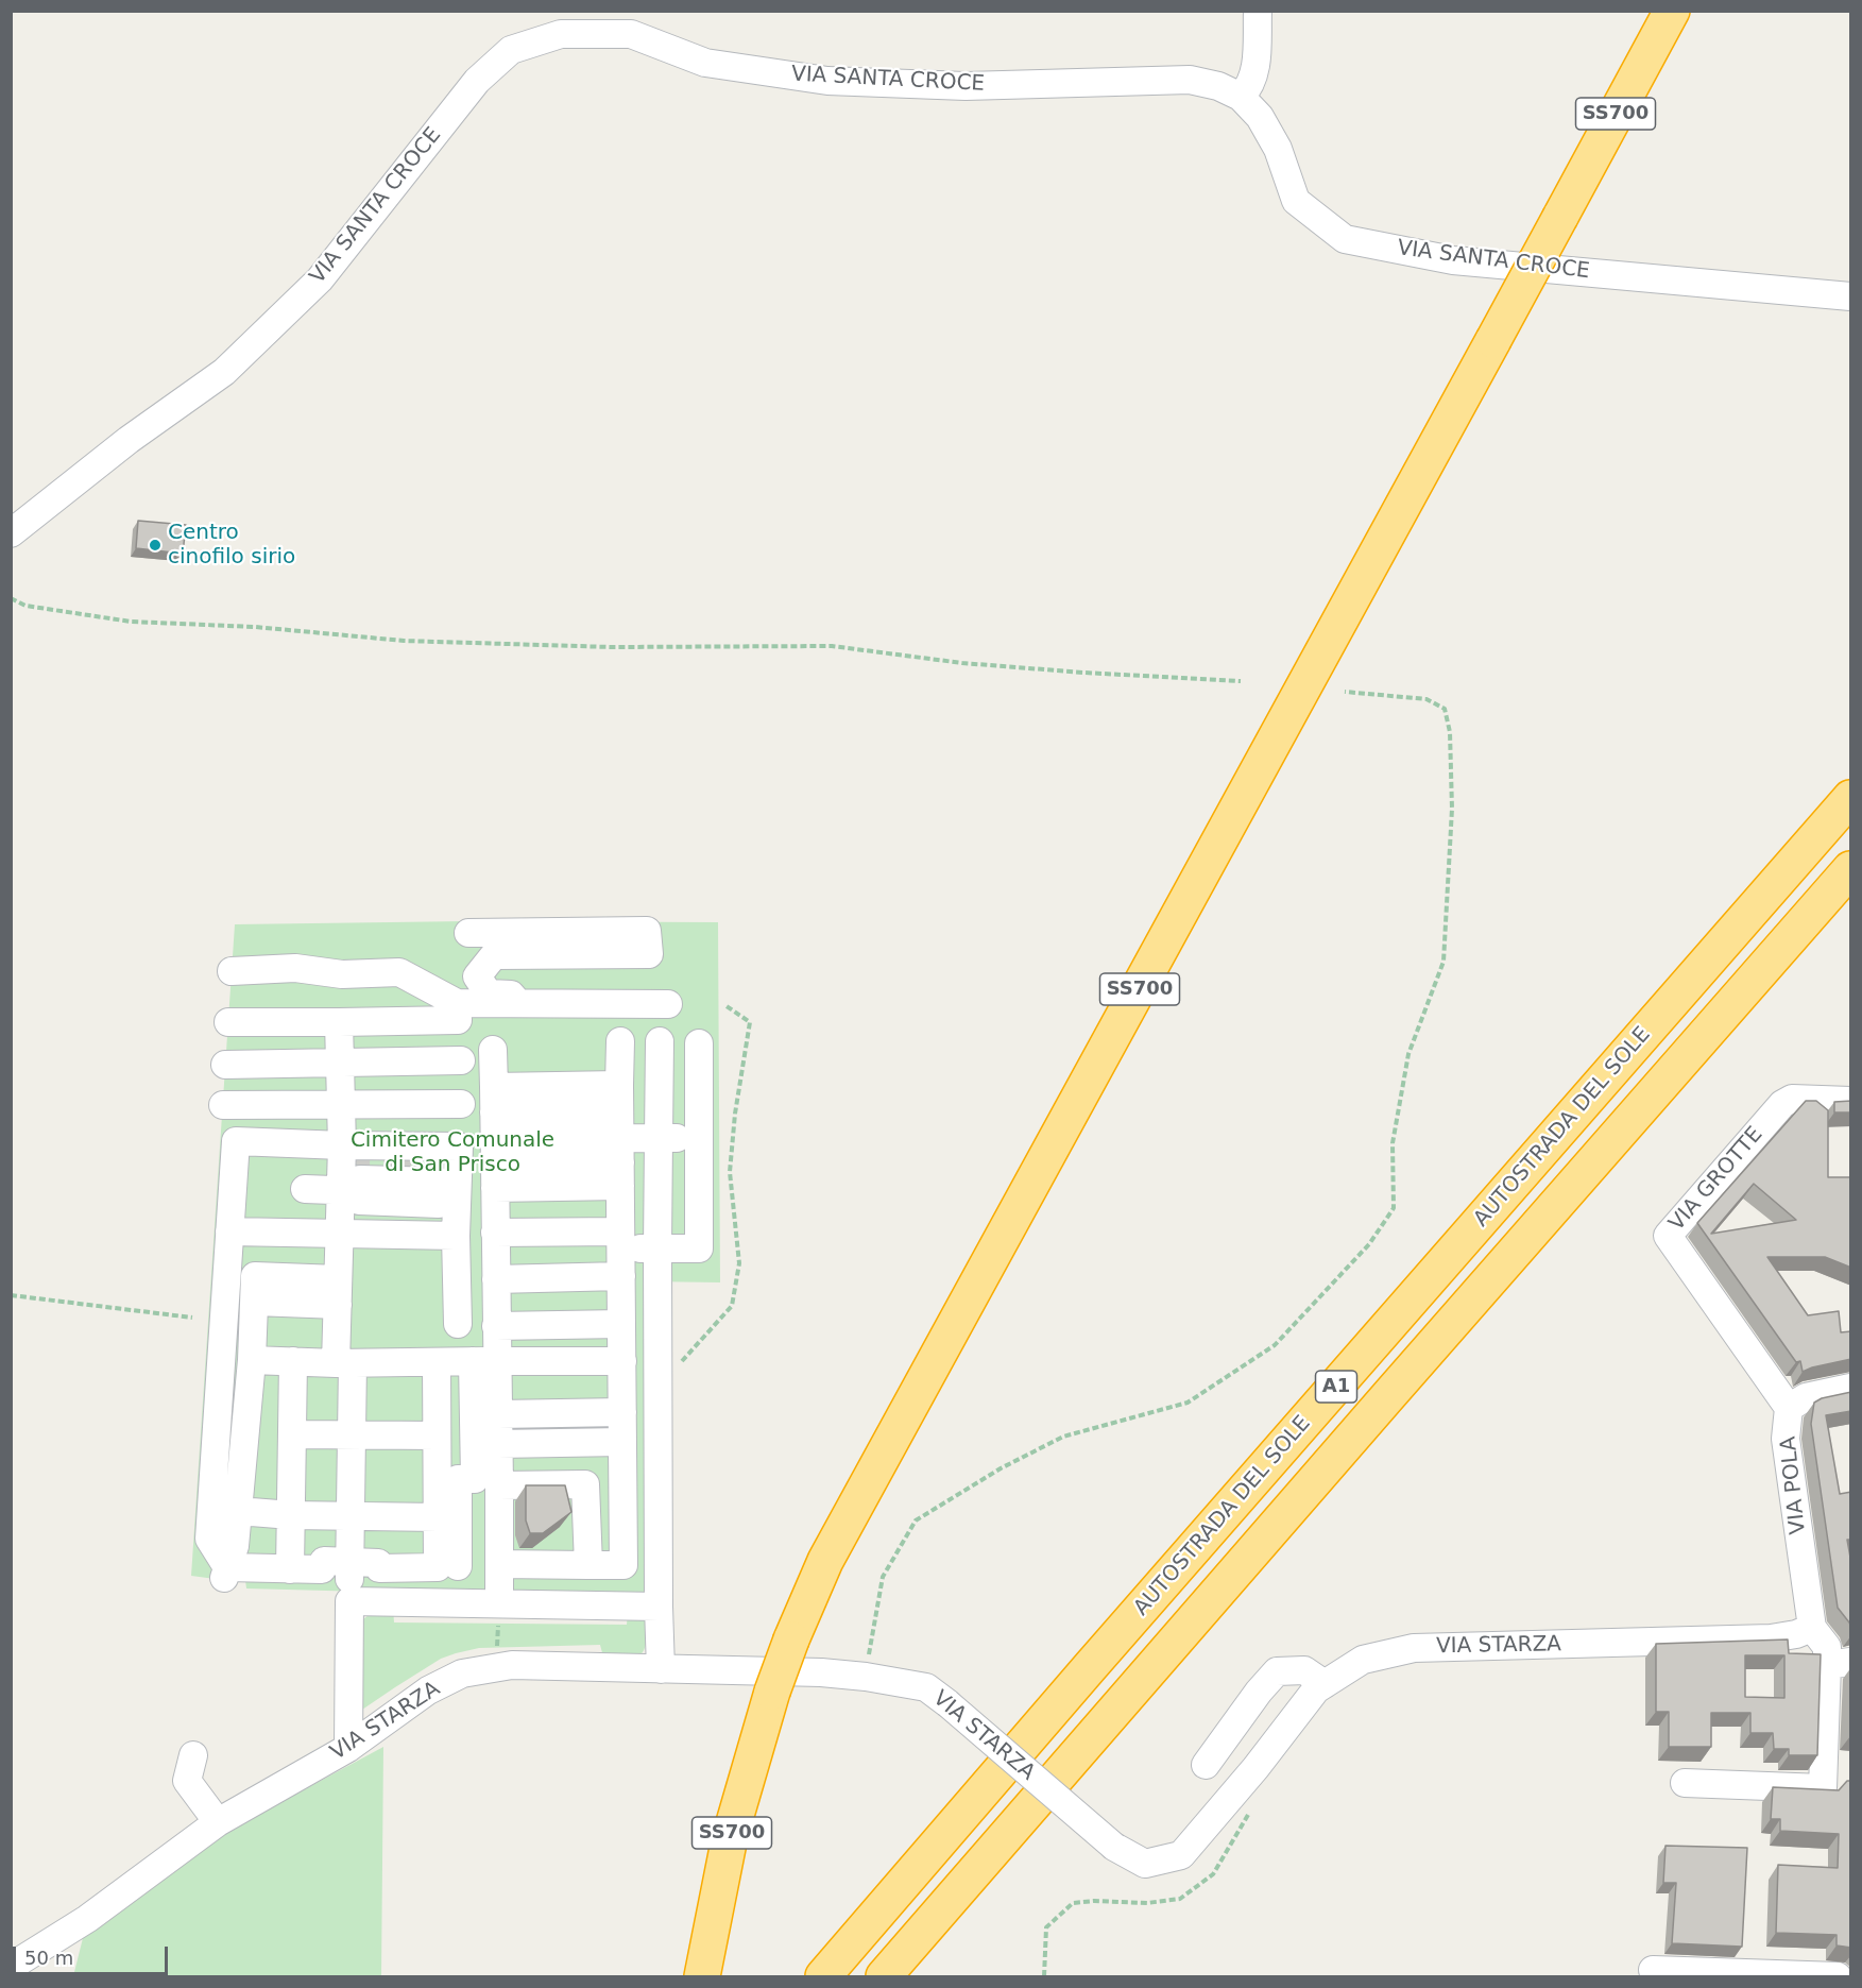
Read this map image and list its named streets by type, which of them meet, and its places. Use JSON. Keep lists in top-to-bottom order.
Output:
{
  "streets": {
    "highway": ["SS700", "AUTOSTRADA DEL SOLE", "A1"],
    "street": [
      "VIA SANTA CROCE",
      "VIA GROTTE",
      "VIA POLA",
      "VIA STARZA"
    ]
  },
  "crossings": [
    ["VIA GROTTE", "VIA POLA"],
    ["VIA POLA", "VIA STARZA"]
  ],
  "parks": ["Cimitero Comunale di San Prisco"],
  "places": ["Centro cinofilo sirio"],
  "scale_bar": "50 m"
}
